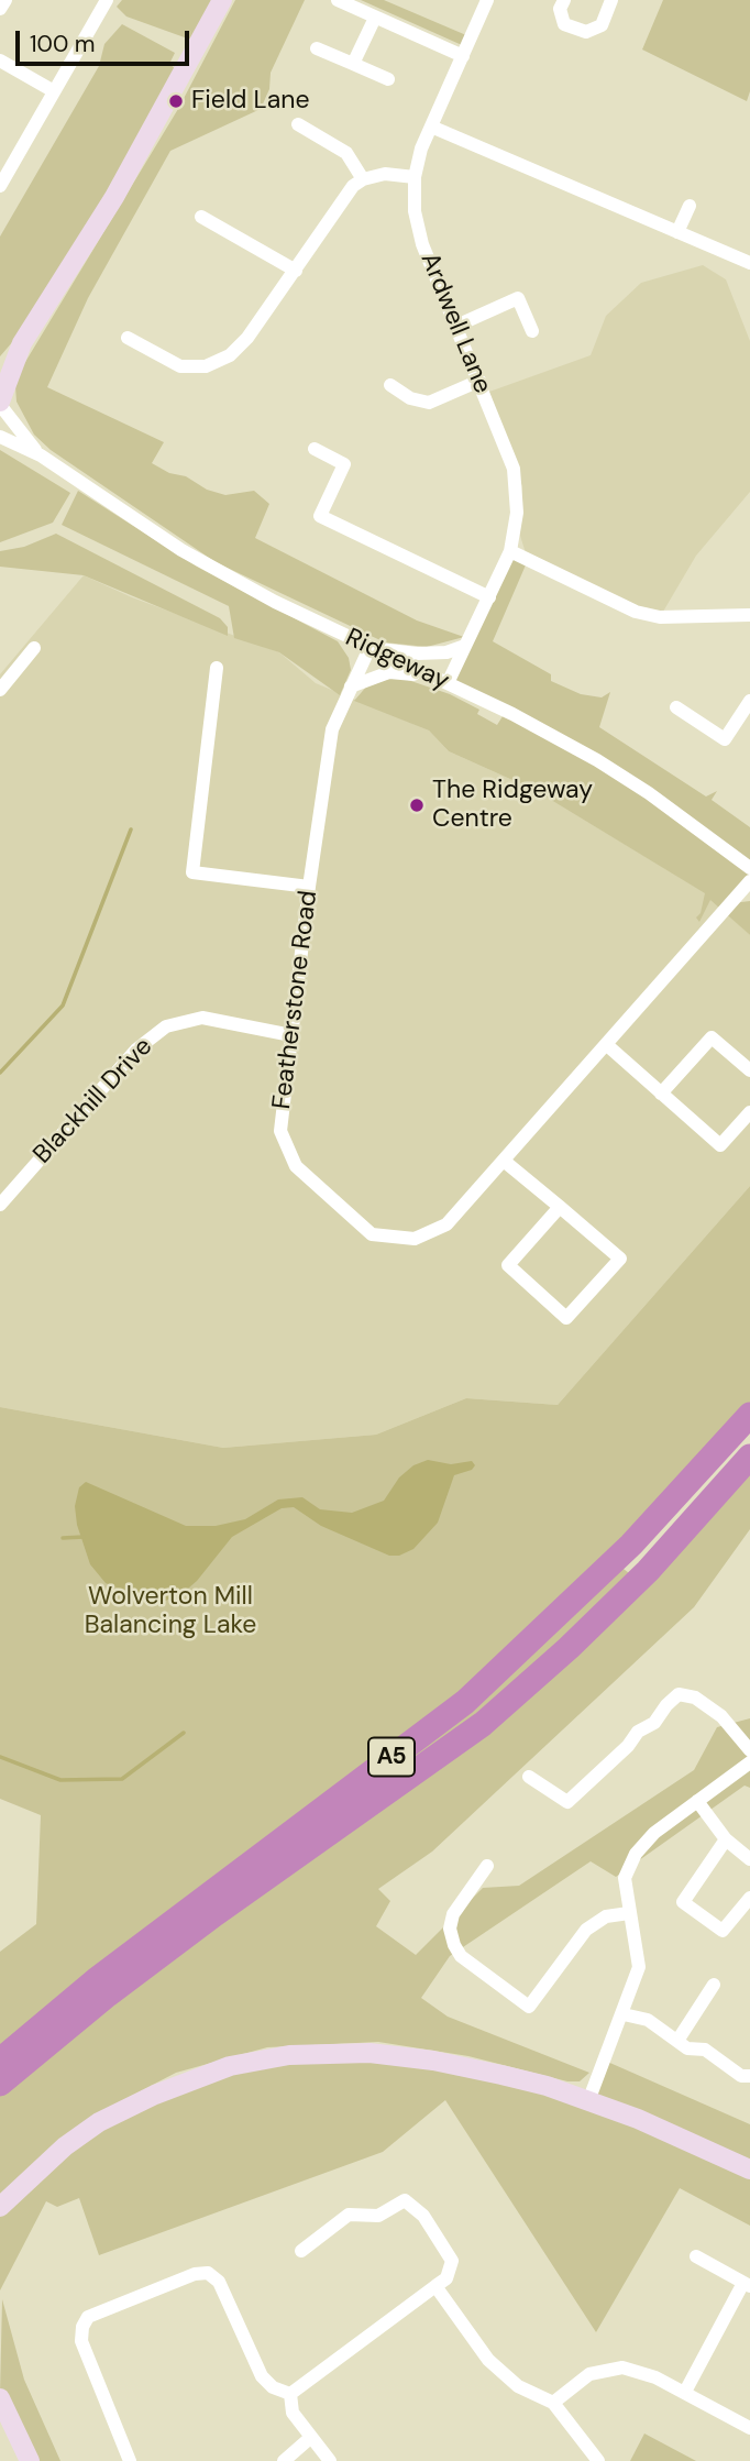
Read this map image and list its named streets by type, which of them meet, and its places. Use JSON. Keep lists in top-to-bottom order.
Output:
{
  "streets": {
    "highway": ["A5"],
    "street": [
      "Ardwell Lane",
      "Ridgeway",
      "Featherstone Road",
      "Blackhill Drive"
    ]
  },
  "crossings": [
    ["Ardwell Lane", "Ridgeway"],
    ["Ridgeway", "Featherstone Road"],
    ["Featherstone Road", "Blackhill Drive"]
  ],
  "parks": ["Wolverton Mill Balancing Lake"],
  "places": ["Field Lane", "The Ridgeway Centre"],
  "scale_bar": "100 m"
}
